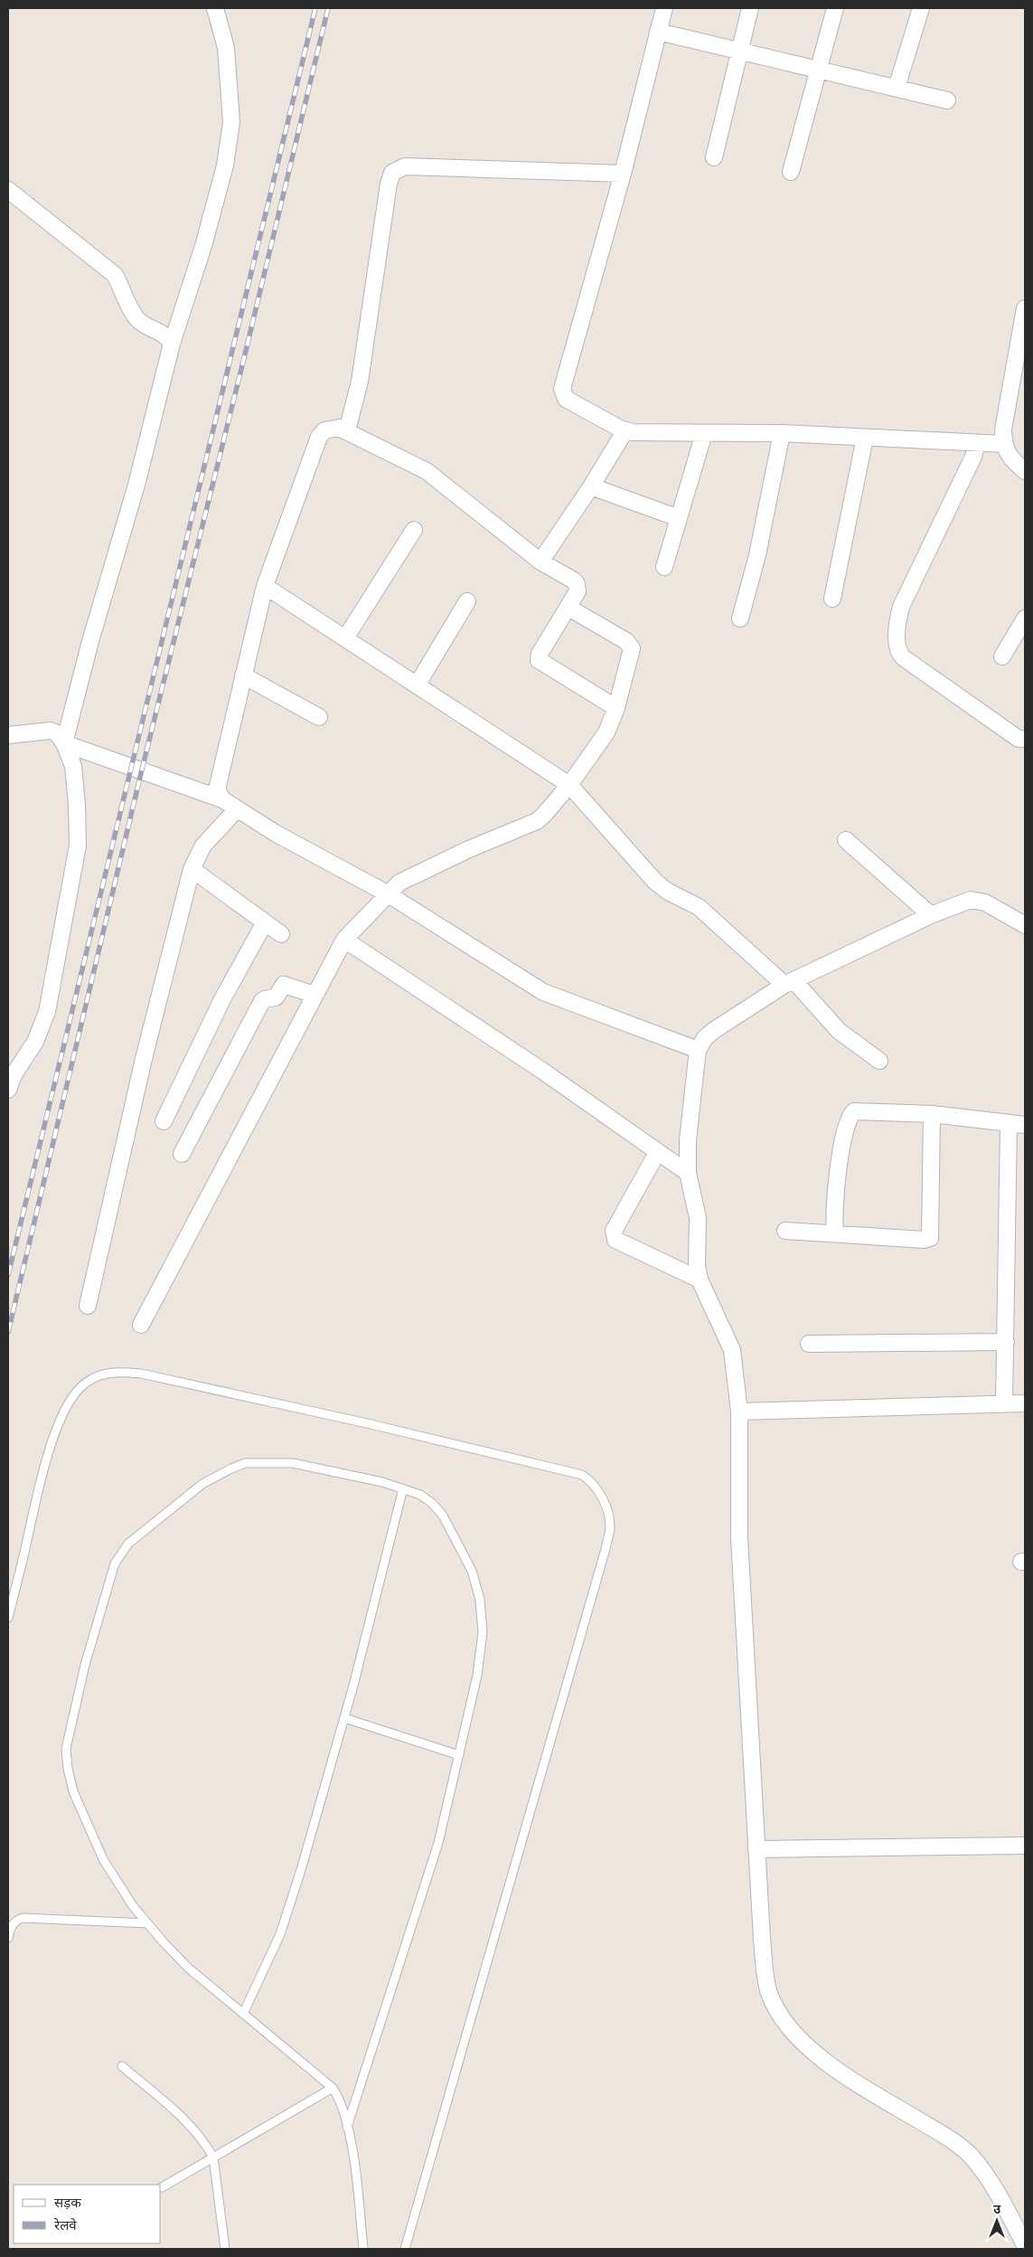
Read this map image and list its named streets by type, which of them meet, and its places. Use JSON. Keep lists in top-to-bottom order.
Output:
{
  "legend": ["सड़क", "रेलवे"],
  "north": "top"
}
